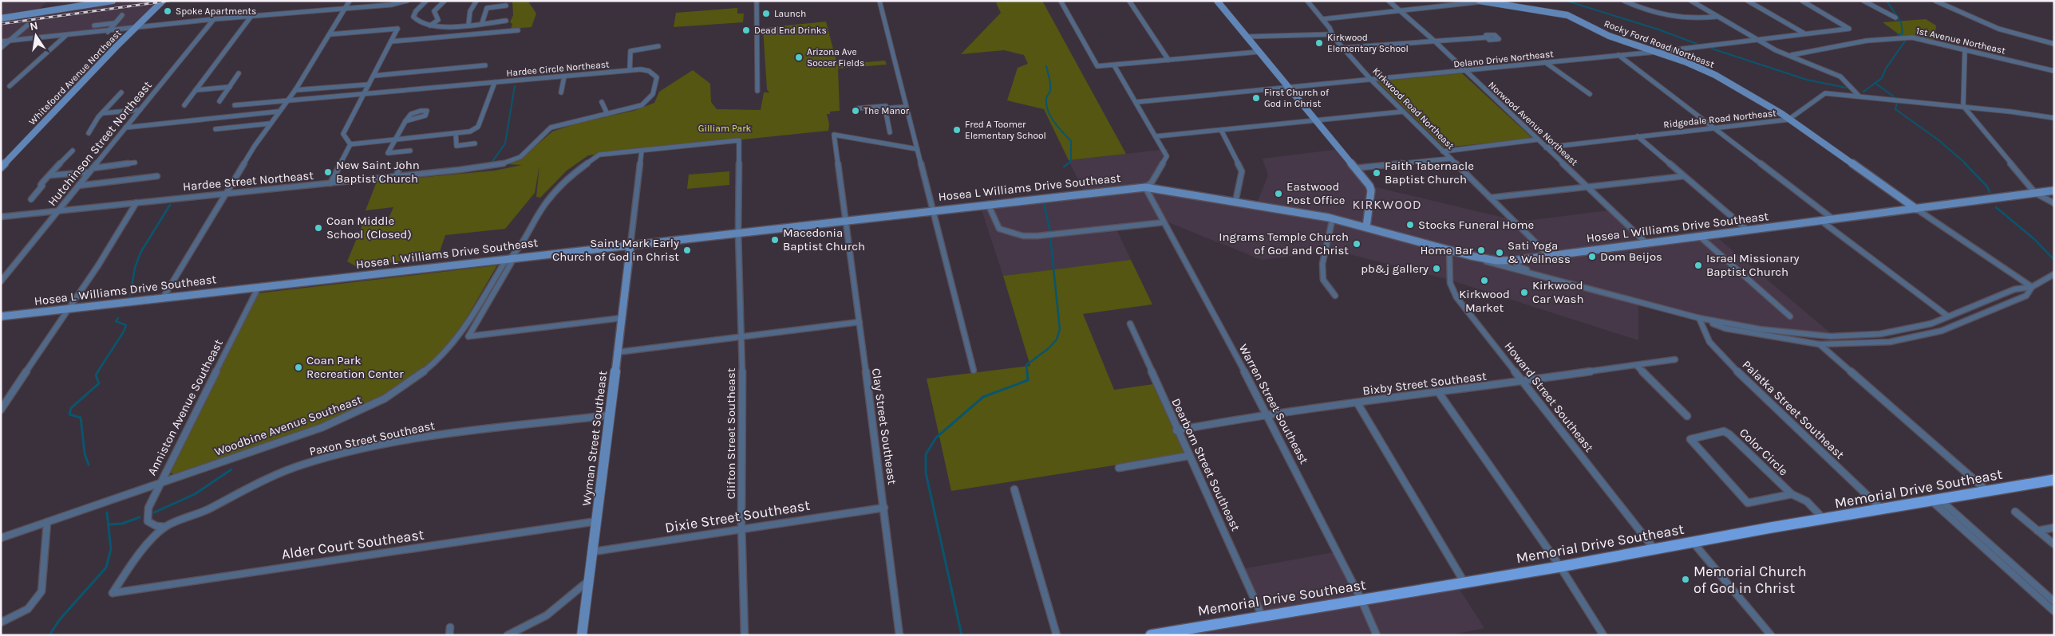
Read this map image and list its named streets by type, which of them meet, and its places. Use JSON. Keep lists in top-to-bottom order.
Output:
{
  "streets": {
    "main road": ["Memorial Drive Southeast"],
    "street": [
      "1st Avenue Northeast",
      "Rocky Ford Road Northeast",
      "Delano Drive Northeast",
      "Hardee Circle Northeast",
      "Whitefoord Avenue Northeast",
      "Kirkwood Road Northeast",
      "Ridgedale Road Northeast",
      "Norwood Avenue Northeast",
      "Hutchinson Street Northeast",
      "Hardee Street Northeast",
      "Hosea L Williams Drive Southeast",
      "Bixby Street Southeast",
      "Howard Street Southeast",
      "Warren Street Southeast",
      "Anniston Avenue Southeast",
      "Palatka Street Southeast",
      "Woodbine Avenue Southeast",
      "Clay Street Southeast",
      "Clifton Street Southeast",
      "Paxon Street Southeast",
      "Wyman Street Southeast",
      "Color Circle",
      "Dearborn Street Southeast",
      "Dixie Street Southeast",
      "Alder Court Southeast"
    ]
  },
  "crossings": [
    ["Rocky Ford Road Northeast", "Delano Drive Northeast"],
    ["Rocky Ford Road Northeast", "Ridgedale Road Northeast"],
    ["Rocky Ford Road Northeast", "Hosea L Williams Drive Southeast"],
    ["Delano Drive Northeast", "Kirkwood Road Northeast"],
    ["Delano Drive Northeast", "Norwood Avenue Northeast"],
    ["Hardee Circle Northeast", "Hardee Street Northeast"],
    ["Kirkwood Road Northeast", "Hosea L Williams Drive Southeast"],
    ["Ridgedale Road Northeast", "Norwood Avenue Northeast"],
    ["Norwood Avenue Northeast", "Hosea L Williams Drive Southeast"],
    ["Hutchinson Street Northeast", "Hardee Street Northeast"],
    ["Hosea L Williams Drive Southeast", "Howard Street Southeast"],
    ["Hosea L Williams Drive Southeast", "Warren Street Southeast"],
    ["Hosea L Williams Drive Southeast", "Anniston Avenue Southeast"],
    ["Hosea L Williams Drive Southeast", "Woodbine Avenue Southeast"],
    ["Hosea L Williams Drive Southeast", "Clay Street Southeast"],
    ["Hosea L Williams Drive Southeast", "Clifton Street Southeast"],
    ["Hosea L Williams Drive Southeast", "Wyman Street Southeast"],
    ["Bixby Street Southeast", "Howard Street Southeast"],
    ["Bixby Street Southeast", "Warren Street Southeast"],
    ["Bixby Street Southeast", "Dearborn Street Southeast"],
    ["Howard Street Southeast", "Memorial Drive Southeast"],
    ["Warren Street Southeast", "Memorial Drive Southeast"],
    ["Anniston Avenue Southeast", "Woodbine Avenue Southeast"],
    ["Anniston Avenue Southeast", "Paxon Street Southeast"],
    ["Palatka Street Southeast", "Memorial Drive Southeast"],
    ["Woodbine Avenue Southeast", "Clifton Street Southeast"],
    ["Clay Street Southeast", "Dixie Street Southeast"],
    ["Clifton Street Southeast", "Dixie Street Southeast"],
    ["Paxon Street Southeast", "Wyman Street Southeast"],
    ["Paxon Street Southeast", "Alder Court Southeast"],
    ["Wyman Street Southeast", "Dixie Street Southeast"],
    ["Wyman Street Southeast", "Alder Court Southeast"],
    ["Color Circle", "Memorial Drive Southeast"],
    ["Dearborn Street Southeast", "Memorial Drive Southeast"]
  ],
  "districts": ["KIRKWOOD"],
  "parks": ["Gilliam Park"],
  "places": [
    "Spoke Apartments",
    "Launch",
    "Dead End Drinks",
    "Kirkwood Elementary School",
    "Arizona Ave Soccer Fields",
    "First Church of God in Christ",
    "The Manor",
    "Fred A Toomer Elementary School",
    "New Saint John Baptist Church",
    "Faith Tabernacle Baptist Church",
    "Eastwood Post Office",
    "Stocks Funeral Home",
    "Coan Middle School (Closed)",
    "Macedonia Baptist Church",
    "Ingrams Temple Church of God and Christ",
    "Saint Mark Early Church of God in Christ",
    "Home Bar",
    "Sati Yoga & Wellness",
    "Dom Beijos",
    "Israel Missionary Baptist Church",
    "pb&j gallery",
    "Kirkwood Market",
    "Kirkwood Car Wash",
    "Coan Park Recreation Center",
    "Memorial Church of God in Christ"
  ],
  "north": "top"
}
